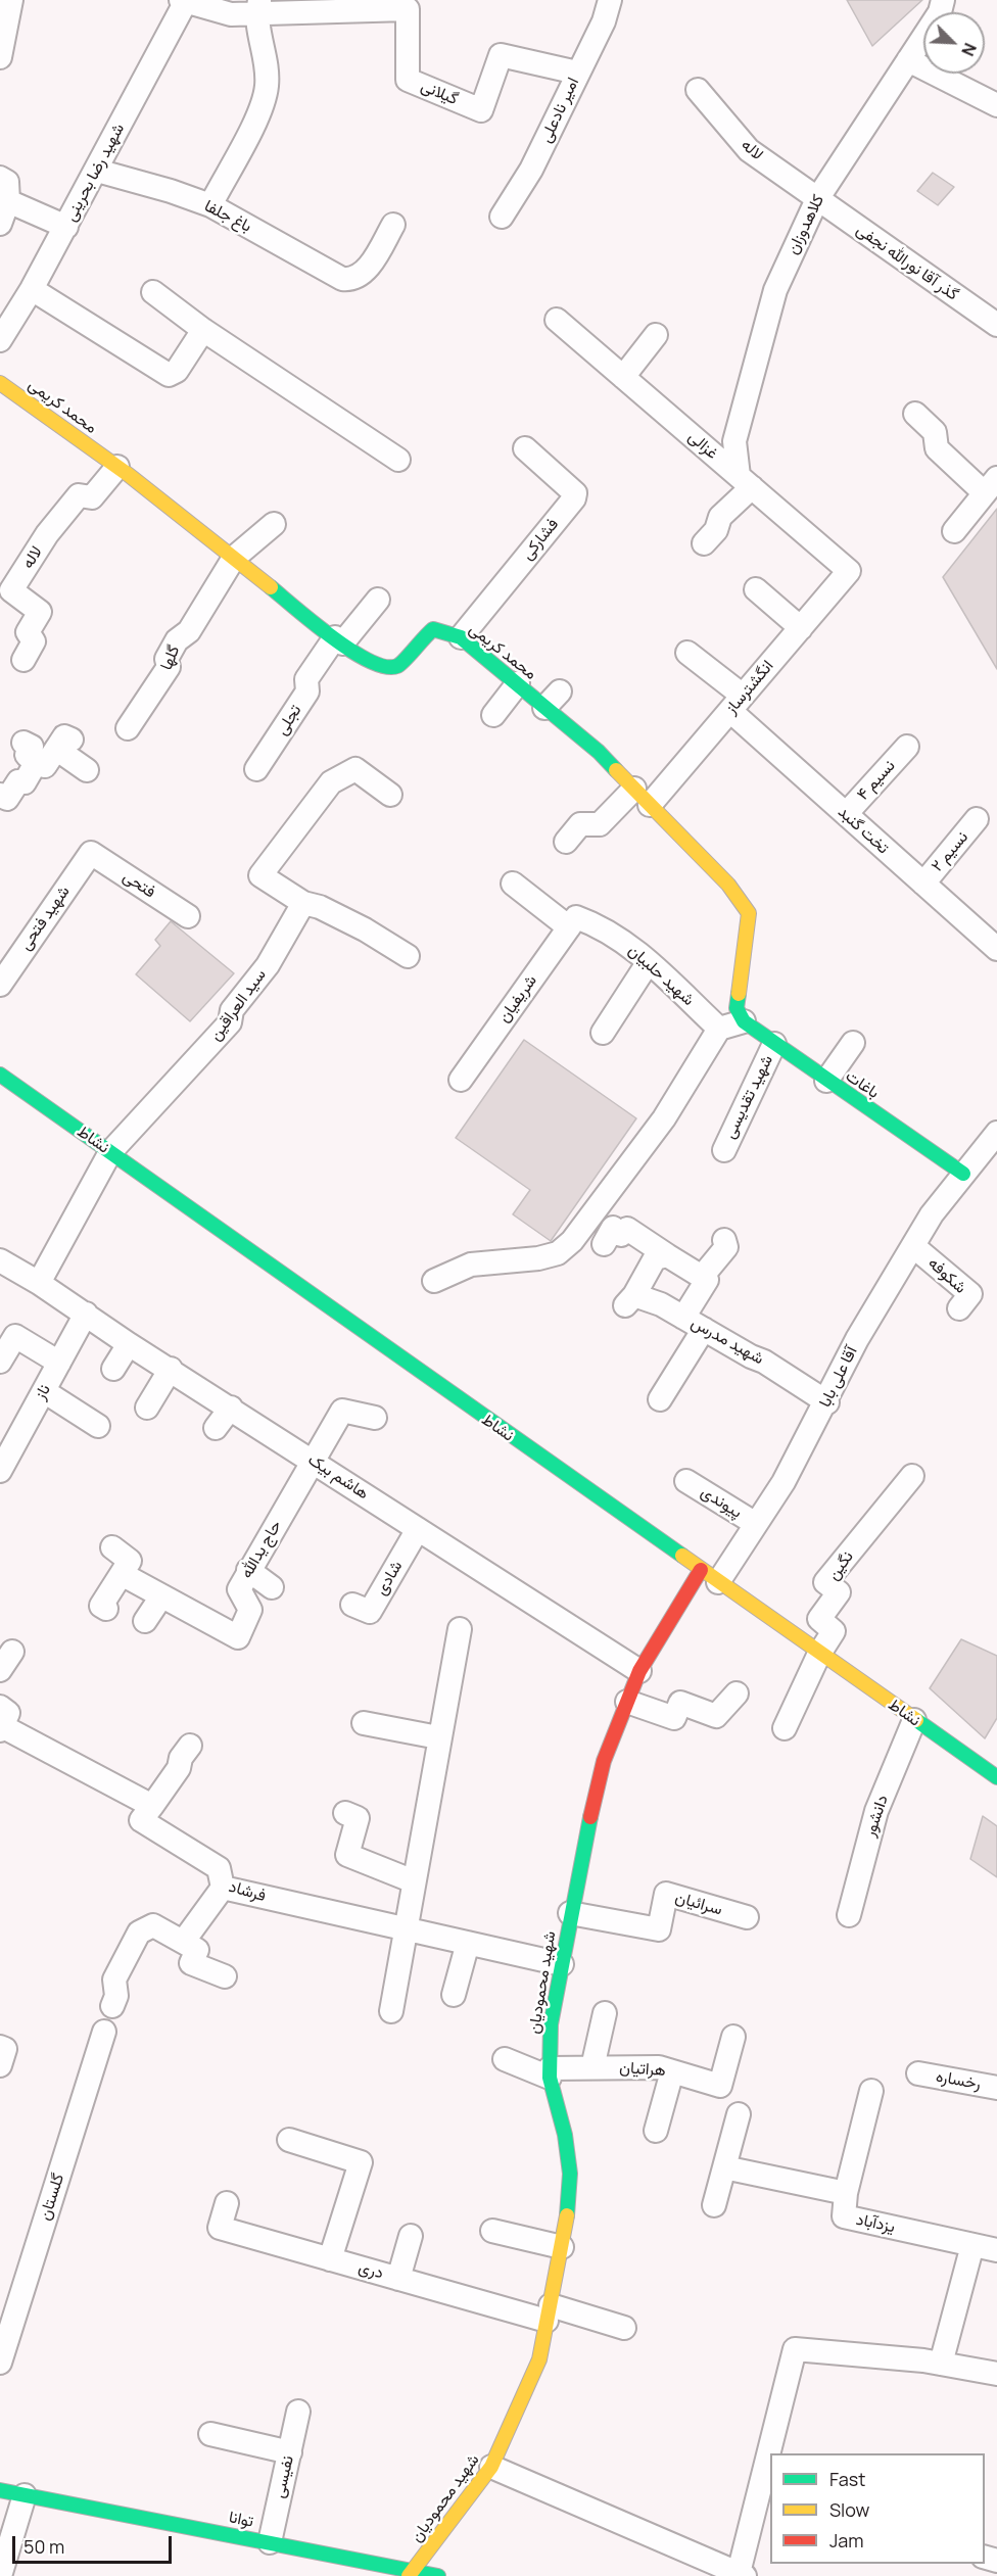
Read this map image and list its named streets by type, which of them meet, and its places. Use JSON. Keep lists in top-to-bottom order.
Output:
{
  "streets": {
    "street": [
      "گیلانی",
      "امیر نادعلی",
      "لاله",
      "شهید رضا بحرینی",
      "باغ جلفا",
      "کلاهدوزان",
      "گذر آقا نورالله نجفی",
      "محمد کریمی",
      "غزالی",
      "فشارکی",
      "گلها",
      "انگشترساز",
      "تجلی",
      "نسیم ۴",
      "تخت گنبد",
      "نسیم ۲",
      "فتحی",
      "شهید فتحی",
      "شهید حلبیان",
      "شریفیان",
      "سید العراقین",
      "باغات",
      "شهید تقدیسی",
      "نشاط",
      "شکوفه",
      "شهید مدرس",
      "آقا علی بابا",
      "ناز",
      "هاشم بیک",
      "پیوندی",
      "حاج یدالله",
      "نگین",
      "شادی",
      "دانشور",
      "فرشاد",
      "سرائیان",
      "شهید محمودیان",
      "هراتیان",
      "رخساره",
      "گلستان",
      "یزدآباد",
      "دری",
      "نفیسی",
      "توانا"
    ]
  },
  "crossings": [
    ["گیلانی", "امیر نادعلی"],
    ["لاله", "کلاهدوزان"],
    ["لاله", "گذر آقا نورالله نجفی"],
    ["لاله", "محمد کریمی"],
    ["شهید رضا بحرینی", "باغ جلفا"],
    ["کلاهدوزان", "گذر آقا نورالله نجفی"],
    ["کلاهدوزان", "غزالی"],
    ["محمد کریمی", "فشارکی"],
    ["محمد کریمی", "گلها"],
    ["محمد کریمی", "انگشترساز"],
    ["محمد کریمی", "تجلی"],
    ["محمد کریمی", "باغات"],
    ["غزالی", "انگشترساز"],
    ["انگشترساز", "تخت گنبد"],
    ["نسیم ۴", "تخت گنبد"],
    ["تخت گنبد", "نسیم ۲"],
    ["فتحی", "شهید فتحی"],
    ["شهید حلبیان", "شریفیان"],
    ["سید العراقین", "نشاط"],
    ["باغات", "شهید تقدیسی"],
    ["باغات", "آقا علی بابا"],
    ["نشاط", "آقا علی بابا"],
    ["نشاط", "نگین"],
    ["نشاط", "دانشور"],
    ["نشاط", "شهید محمودیان"],
    ["شکوفه", "آقا علی بابا"],
    ["شهید مدرس", "آقا علی بابا"],
    ["آقا علی بابا", "پیوندی"],
    ["آقا علی بابا", "شهید محمودیان"],
    ["ناز", "هاشم بیک"],
    ["هاشم بیک", "حاج یدالله"],
    ["هاشم بیک", "شادی"],
    ["هاشم بیک", "شهید محمودیان"],
    ["فرشاد", "شهید محمودیان"],
    ["سرائیان", "شهید محمودیان"],
    ["شهید محمودیان", "هراتیان"],
    ["شهید محمودیان", "دری"],
    ["شهید محمودیان", "توانا"],
    ["نفیسی", "توانا"]
  ],
  "legend": ["Fast", "Slow", "Jam"],
  "scale_bar": "50 m",
  "north": "bottom right"
}
